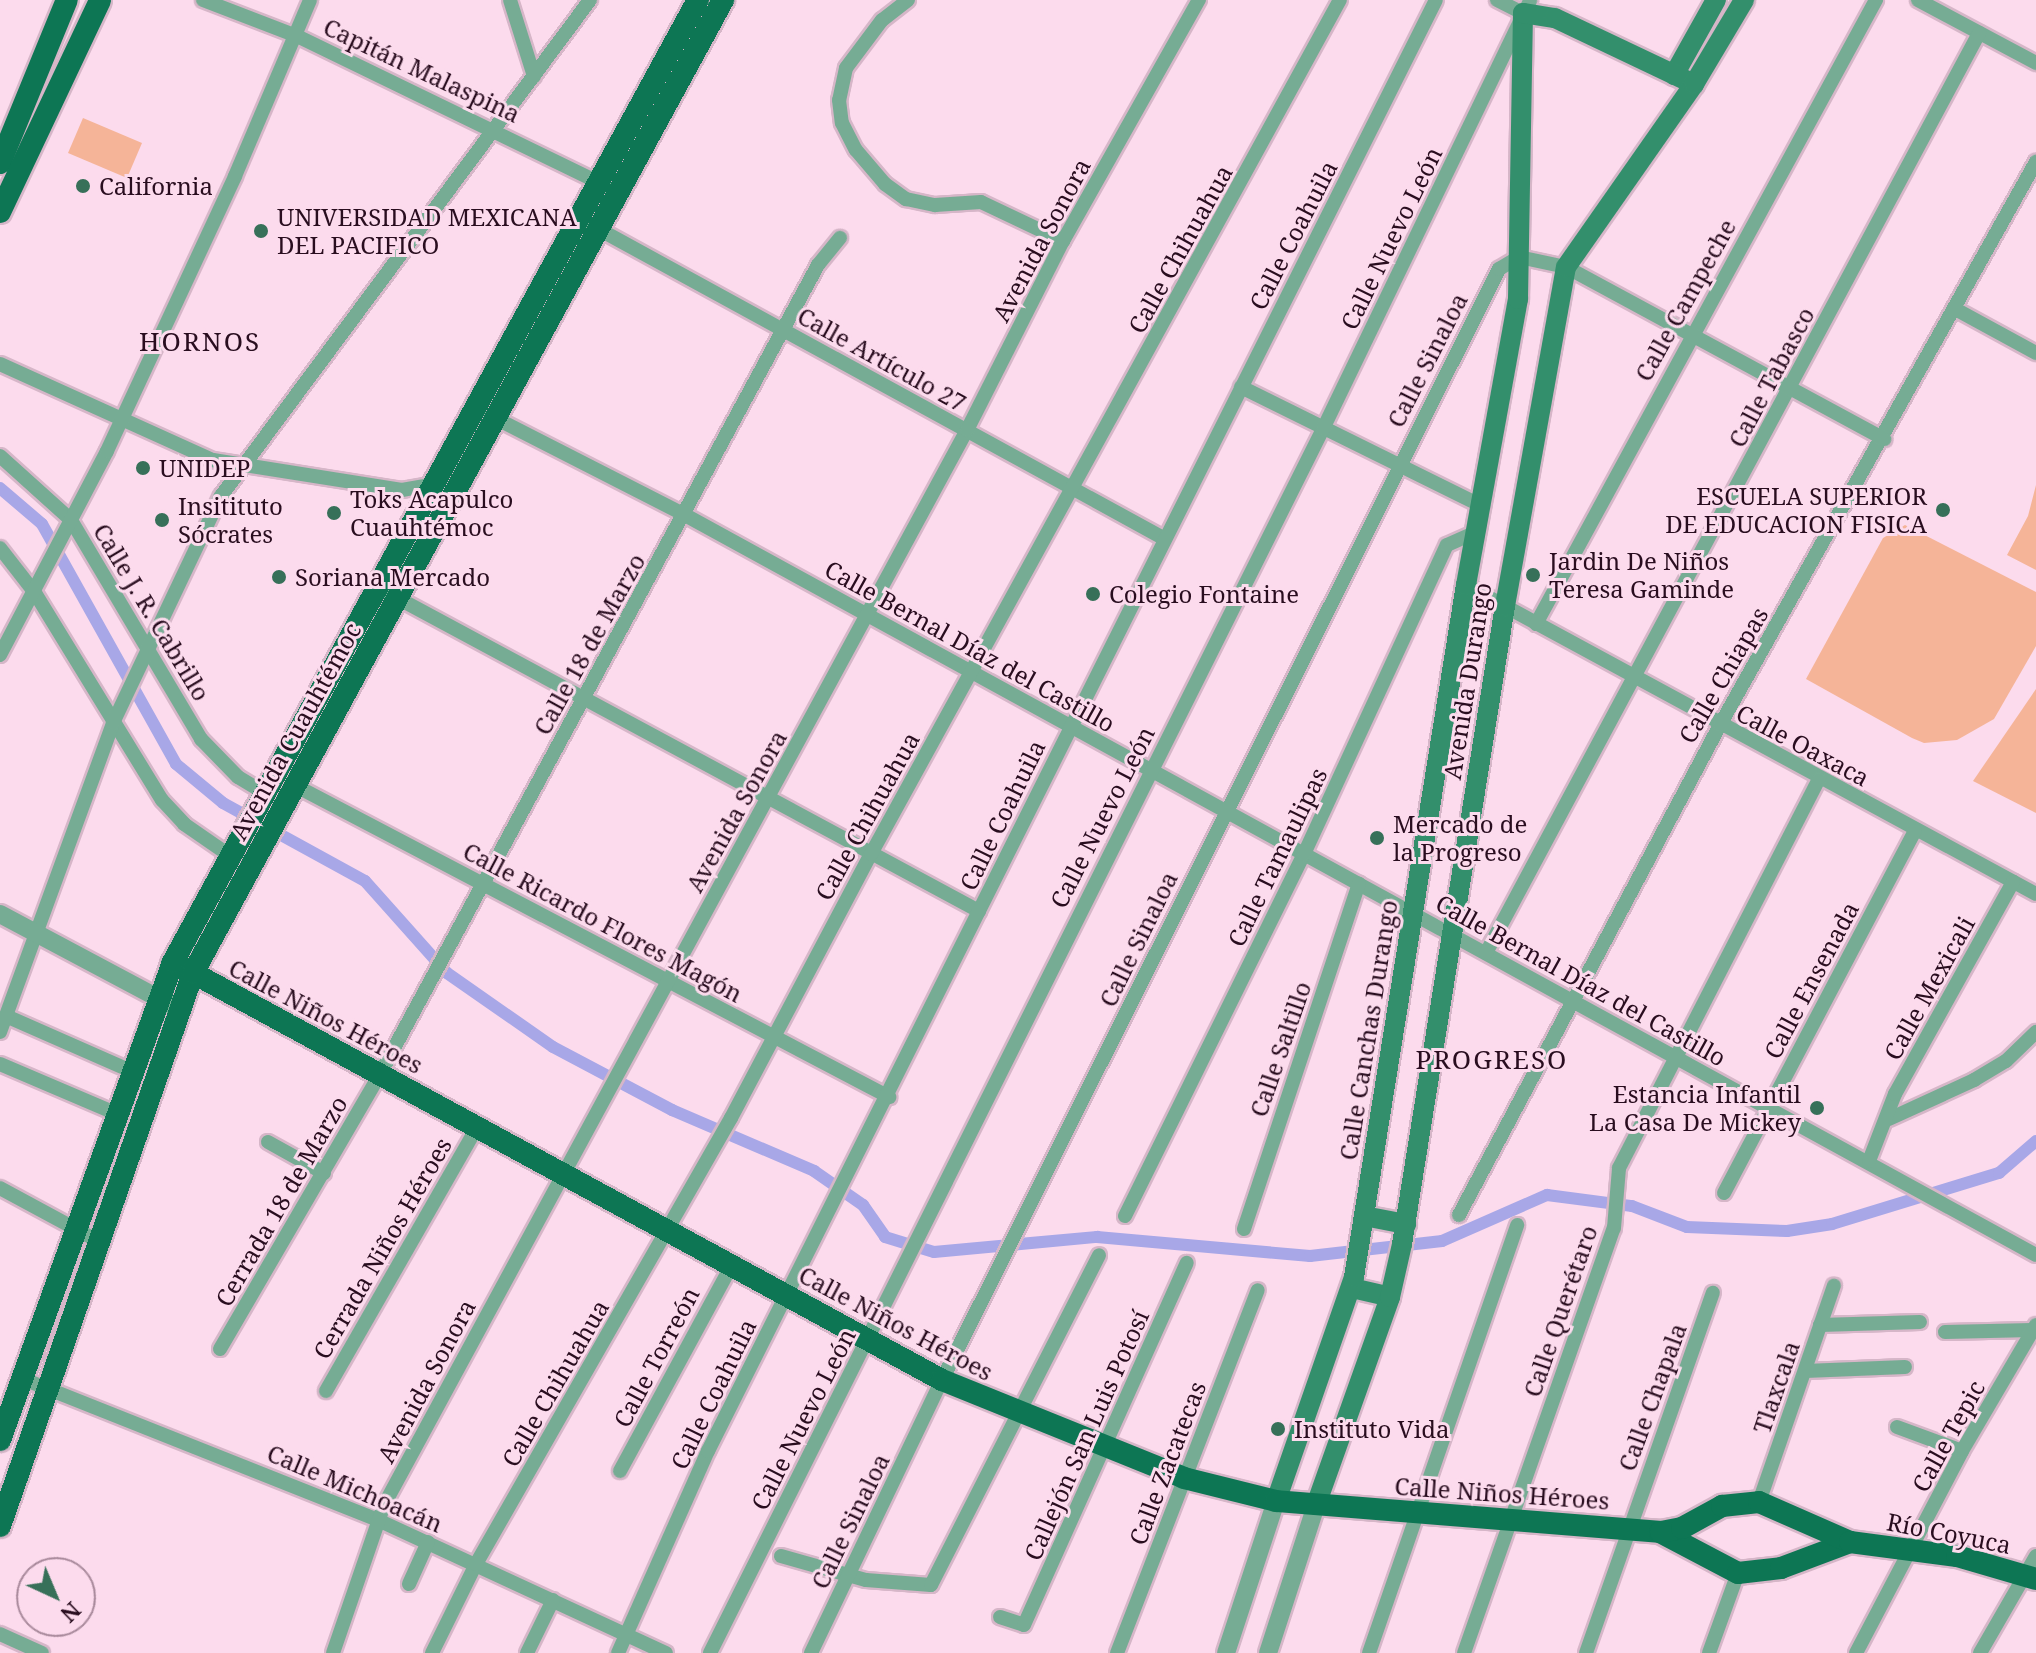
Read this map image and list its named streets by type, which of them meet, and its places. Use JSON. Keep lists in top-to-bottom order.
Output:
{
  "streets": {
    "main road": [
      "Avenida Durango",
      "Avenida Cuauhtémoc",
      "Calle Niños Héroes",
      "Calle Canchas Durango",
      "Río Coyuca"
    ],
    "street": [
      "Capitán Malaspina",
      "Calle Coahuila",
      "Calle Nuevo León",
      "Avenida Sonora",
      "Calle Chihuahua",
      "Calle Campeche",
      "Calle Artículo 27",
      "Calle Sinaloa",
      "Calle Tabasco",
      "Calle J. R. Cabrillo",
      "Calle 18 de Marzo",
      "Calle Bernal Díaz del Castillo",
      "Calle Chiapas",
      "Calle Oaxaca",
      "Calle Tamaulipas",
      "Calle Ricardo Flores Magón",
      "Calle Ensenada",
      "Calle Mexicali",
      "Calle Saltillo",
      "Cerrada 18 de Marzo",
      "Cerrada Niños Héroes",
      "Calle Querétaro",
      "Calle Torreón",
      "Tlaxcala",
      "Calle Chapala",
      "Callejón San Luis Potosí",
      "Calle Tepic",
      "Calle Zacatecas",
      "Calle Michoacán"
    ]
  },
  "crossings": [
    ["Capitán Malaspina", "Avenida Cuauhtémoc"],
    ["Calle Coahuila", "Calle Artículo 27"],
    ["Calle Coahuila", "Calle Bernal Díaz del Castillo"],
    ["Calle Coahuila", "Calle Ricardo Flores Magón"],
    ["Calle Coahuila", "Calle Niños Héroes"],
    ["Calle Coahuila", "Calle Michoacán"],
    ["Calle Nuevo León", "Calle Bernal Díaz del Castillo"],
    ["Calle Nuevo León", "Calle Niños Héroes"],
    ["Avenida Sonora", "Calle Artículo 27"],
    ["Avenida Sonora", "Calle Bernal Díaz del Castillo"],
    ["Avenida Sonora", "Calle Ricardo Flores Magón"],
    ["Avenida Sonora", "Calle Niños Héroes"],
    ["Avenida Sonora", "Calle Michoacán"],
    ["Calle Chihuahua", "Calle Artículo 27"],
    ["Calle Chihuahua", "Calle Bernal Díaz del Castillo"],
    ["Calle Chihuahua", "Calle Ricardo Flores Magón"],
    ["Calle Chihuahua", "Calle Niños Héroes"],
    ["Calle Chihuahua", "Calle Michoacán"],
    ["Calle Campeche", "Calle Oaxaca"],
    ["Calle Artículo 27", "Calle 18 de Marzo"],
    ["Calle Artículo 27", "Avenida Cuauhtémoc"],
    ["Calle Sinaloa", "Calle Bernal Díaz del Castillo"],
    ["Calle Sinaloa", "Calle Niños Héroes"],
    ["Calle Sinaloa", "Calle Canchas Durango"],
    ["Calle Tabasco", "Calle Bernal Díaz del Castillo"],
    ["Calle Tabasco", "Calle Oaxaca"],
    ["Calle J. R. Cabrillo", "Avenida Cuauhtémoc"],
    ["Calle 18 de Marzo", "Calle Bernal Díaz del Castillo"],
    ["Calle 18 de Marzo", "Calle Ricardo Flores Magón"],
    ["Calle 18 de Marzo", "Calle Niños Héroes"],
    ["Calle 18 de Marzo", "Cerrada 18 de Marzo"],
    ["Calle Bernal Díaz del Castillo", "Calle Chiapas"],
    ["Calle Bernal Díaz del Castillo", "Avenida Durango"],
    ["Calle Bernal Díaz del Castillo", "Avenida Cuauhtémoc"],
    ["Calle Bernal Díaz del Castillo", "Calle Tamaulipas"],
    ["Calle Bernal Díaz del Castillo", "Calle Ensenada"],
    ["Calle Bernal Díaz del Castillo", "Calle Mexicali"],
    ["Calle Bernal Díaz del Castillo", "Calle Canchas Durango"],
    ["Calle Bernal Díaz del Castillo", "Calle Saltillo"],
    ["Calle Bernal Díaz del Castillo", "Calle Querétaro"],
    ["Calle Chiapas", "Calle Oaxaca"],
    ["Avenida Durango", "Calle Oaxaca"],
    ["Avenida Durango", "Calle Niños Héroes"],
    ["Avenida Cuauhtémoc", "Calle Ricardo Flores Magón"],
    ["Avenida Cuauhtémoc", "Calle Niños Héroes"],
    ["Avenida Cuauhtémoc", "Calle Michoacán"],
    ["Calle Oaxaca", "Calle Ensenada"],
    ["Calle Oaxaca", "Calle Mexicali"],
    ["Calle Oaxaca", "Calle Canchas Durango"],
    ["Calle Oaxaca", "Calle Querétaro"],
    ["Calle Tamaulipas", "Calle Canchas Durango"],
    ["Calle Niños Héroes", "Calle Canchas Durango"],
    ["Calle Niños Héroes", "Cerrada 18 de Marzo"],
    ["Calle Niños Héroes", "Cerrada Niños Héroes"],
    ["Calle Niños Héroes", "Calle Querétaro"],
    ["Calle Niños Héroes", "Calle Torreón"],
    ["Calle Niños Héroes", "Calle Chapala"],
    ["Calle Niños Héroes", "Callejón San Luis Potosí"],
    ["Calle Niños Héroes", "Calle Zacatecas"],
    ["Calle Tepic", "Río Coyuca"]
  ],
  "districts": ["HORNOS", "PROGRESO"],
  "places": [
    "California",
    "UNIVERSIDAD MEXICANA DEL PACIFICO",
    "UNIDEP",
    "ESCUELA SUPERIOR DE EDUCACION FISICA",
    "Toks Acapulco Cuauhtémoc",
    "Insitituto Sócrates",
    "Jardin De Niños Teresa Gaminde",
    "Soriana Mercado",
    "Colegio Fontaine",
    "Mercado de la Progreso",
    "Estancia Infantil La Casa De Mickey",
    "Instituto Vida"
  ],
  "north": "bottom right"
}
